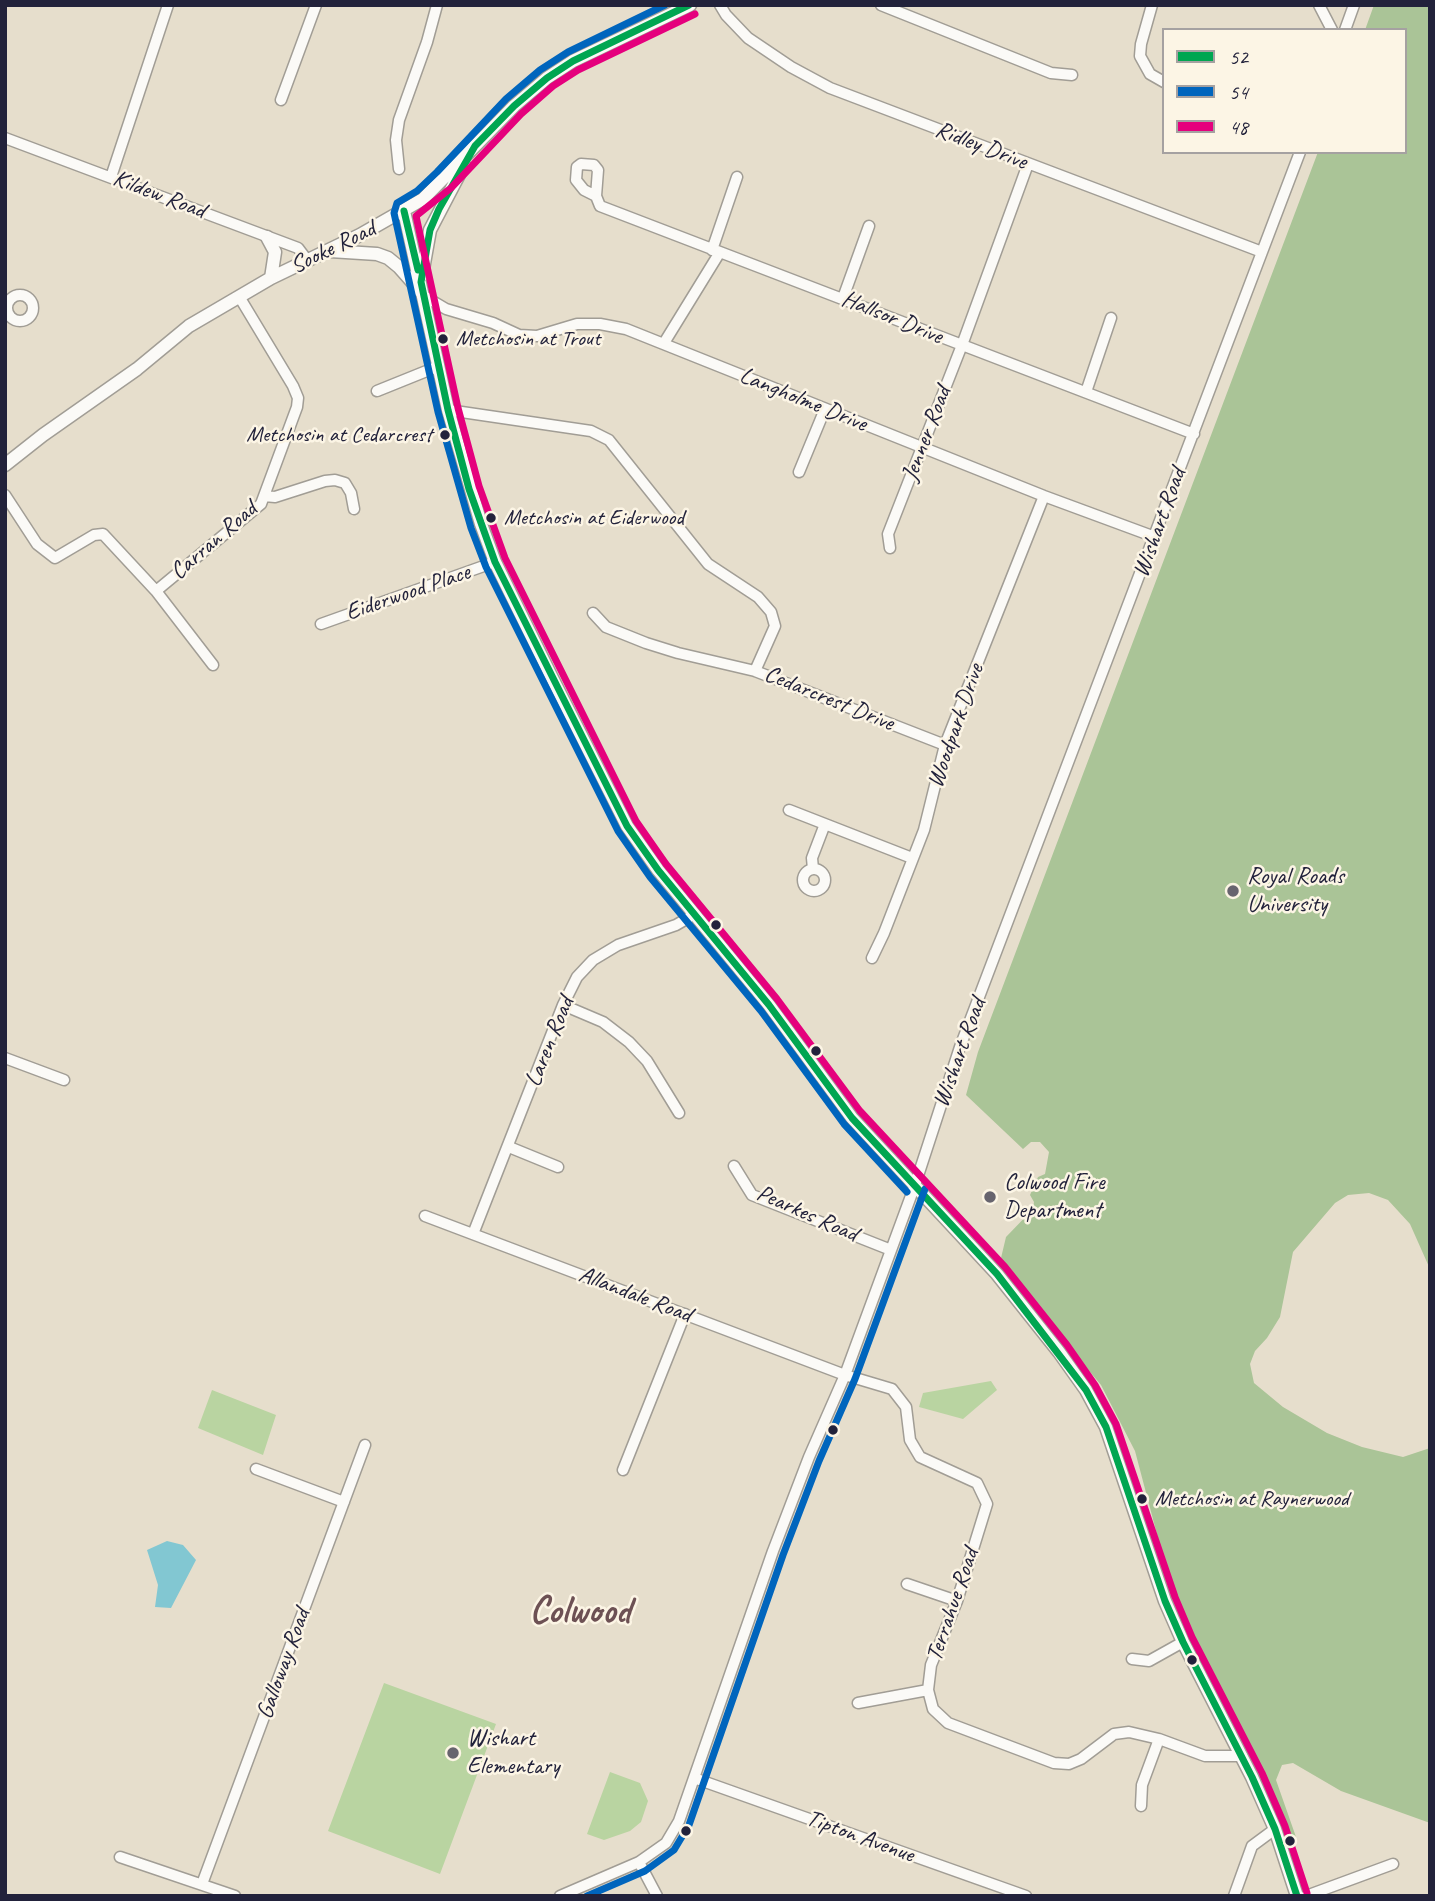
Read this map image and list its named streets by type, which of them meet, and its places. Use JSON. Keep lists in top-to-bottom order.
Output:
{
  "streets": {
    "main road": ["Sooke Road"],
    "street": [
      "Ridley Drive",
      "Kildew Road",
      "Hallsor Drive",
      "Langholme Drive",
      "Jenner Road",
      "Wishart Road",
      "Carran Road",
      "Eiderwood Place",
      "Cedarcrest Drive",
      "Woodpark Drive",
      "Laren Road",
      "Pearkes Road",
      "Allandale Road",
      "Terrahue Road",
      "Galloway Road",
      "Tipton Avenue"
    ]
  },
  "crossings": [
    ["Ridley Drive", "Jenner Road"],
    ["Ridley Drive", "Wishart Road"],
    ["Kildew Road", "Sooke Road"],
    ["Sooke Road", "Carran Road"],
    ["Hallsor Drive", "Jenner Road"],
    ["Hallsor Drive", "Wishart Road"],
    ["Langholme Drive", "Jenner Road"],
    ["Langholme Drive", "Wishart Road"],
    ["Langholme Drive", "Woodpark Drive"],
    ["Wishart Road", "Pearkes Road"],
    ["Wishart Road", "Allandale Road"],
    ["Wishart Road", "Terrahue Road"],
    ["Wishart Road", "Tipton Avenue"],
    ["Cedarcrest Drive", "Woodpark Drive"],
    ["Laren Road", "Allandale Road"],
    ["Allandale Road", "Terrahue Road"]
  ],
  "districts": ["Colwood"],
  "places": [
    "Metchosin at Trout",
    "Metchosin at Cedarcrest",
    "Metchosin at Eiderwood",
    "Royal Roads University",
    "Colwood Fire Department",
    "Metchosin at Raynerwood",
    "Wishart Elementary"
  ],
  "lines": ["transit line 52", "transit line 54", "transit line 48"],
  "legend": ["52", "54", "48"]
}
